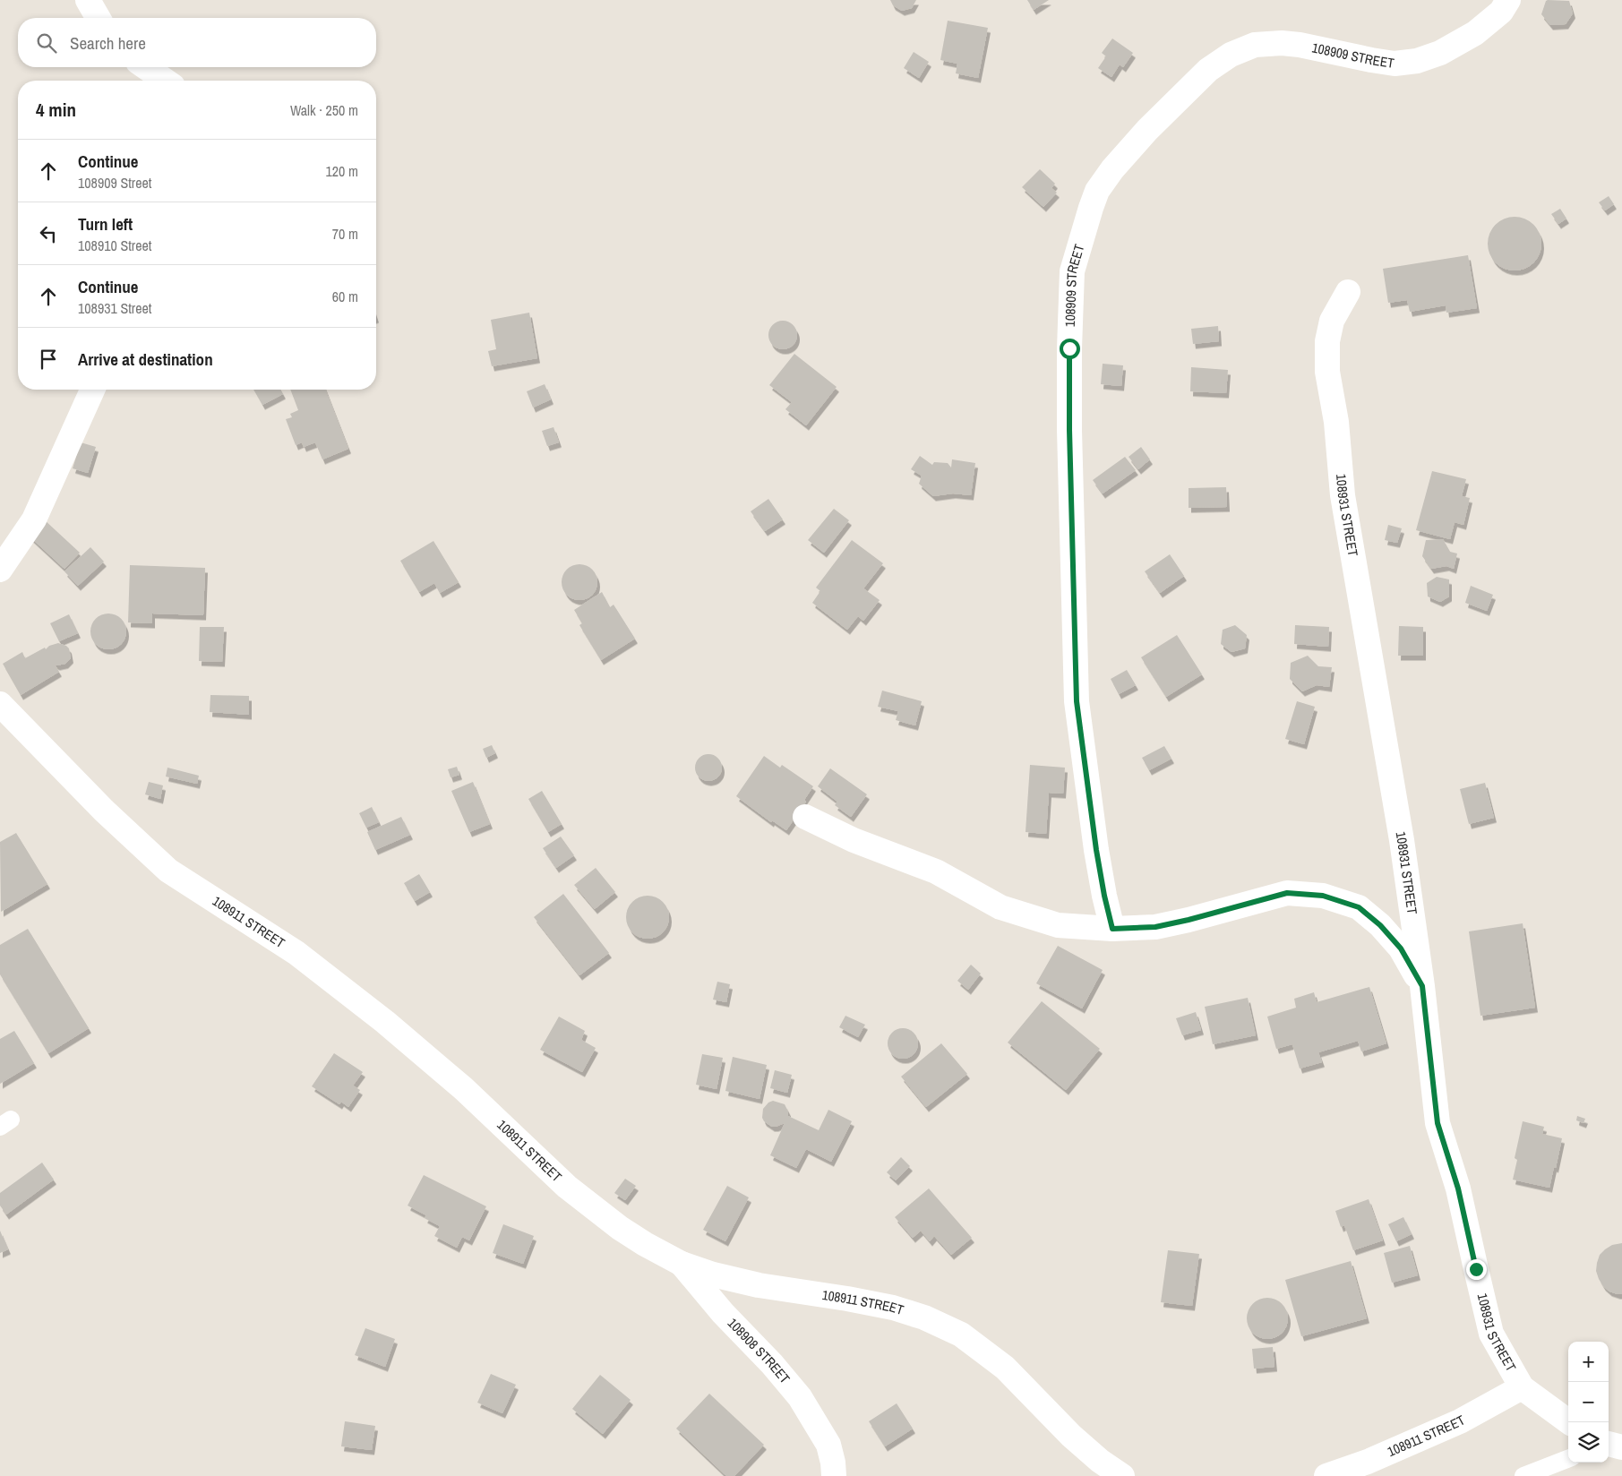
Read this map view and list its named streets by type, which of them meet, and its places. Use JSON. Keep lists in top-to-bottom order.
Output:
{
  "streets": {
    "street": [
      "108909 STREET",
      "108931 STREET",
      "108911 STREET",
      "108908 STREET"
    ]
  },
  "crossings": [
    ["108931 STREET", "108911 STREET"],
    ["108911 STREET", "108908 STREET"]
  ],
  "page": {
    "search": "Search here",
    "heading": ["4 min", "Walk · 250 m"],
    "list": [
      ["Continue", "108909 Street", "120 m"],
      ["Turn left", "108910 Street", "70 m"],
      ["Continue", "108931 Street", "60 m"],
      "Arrive at destination"
    ],
    "map_buttons": ["+", "−"]
  }
}
